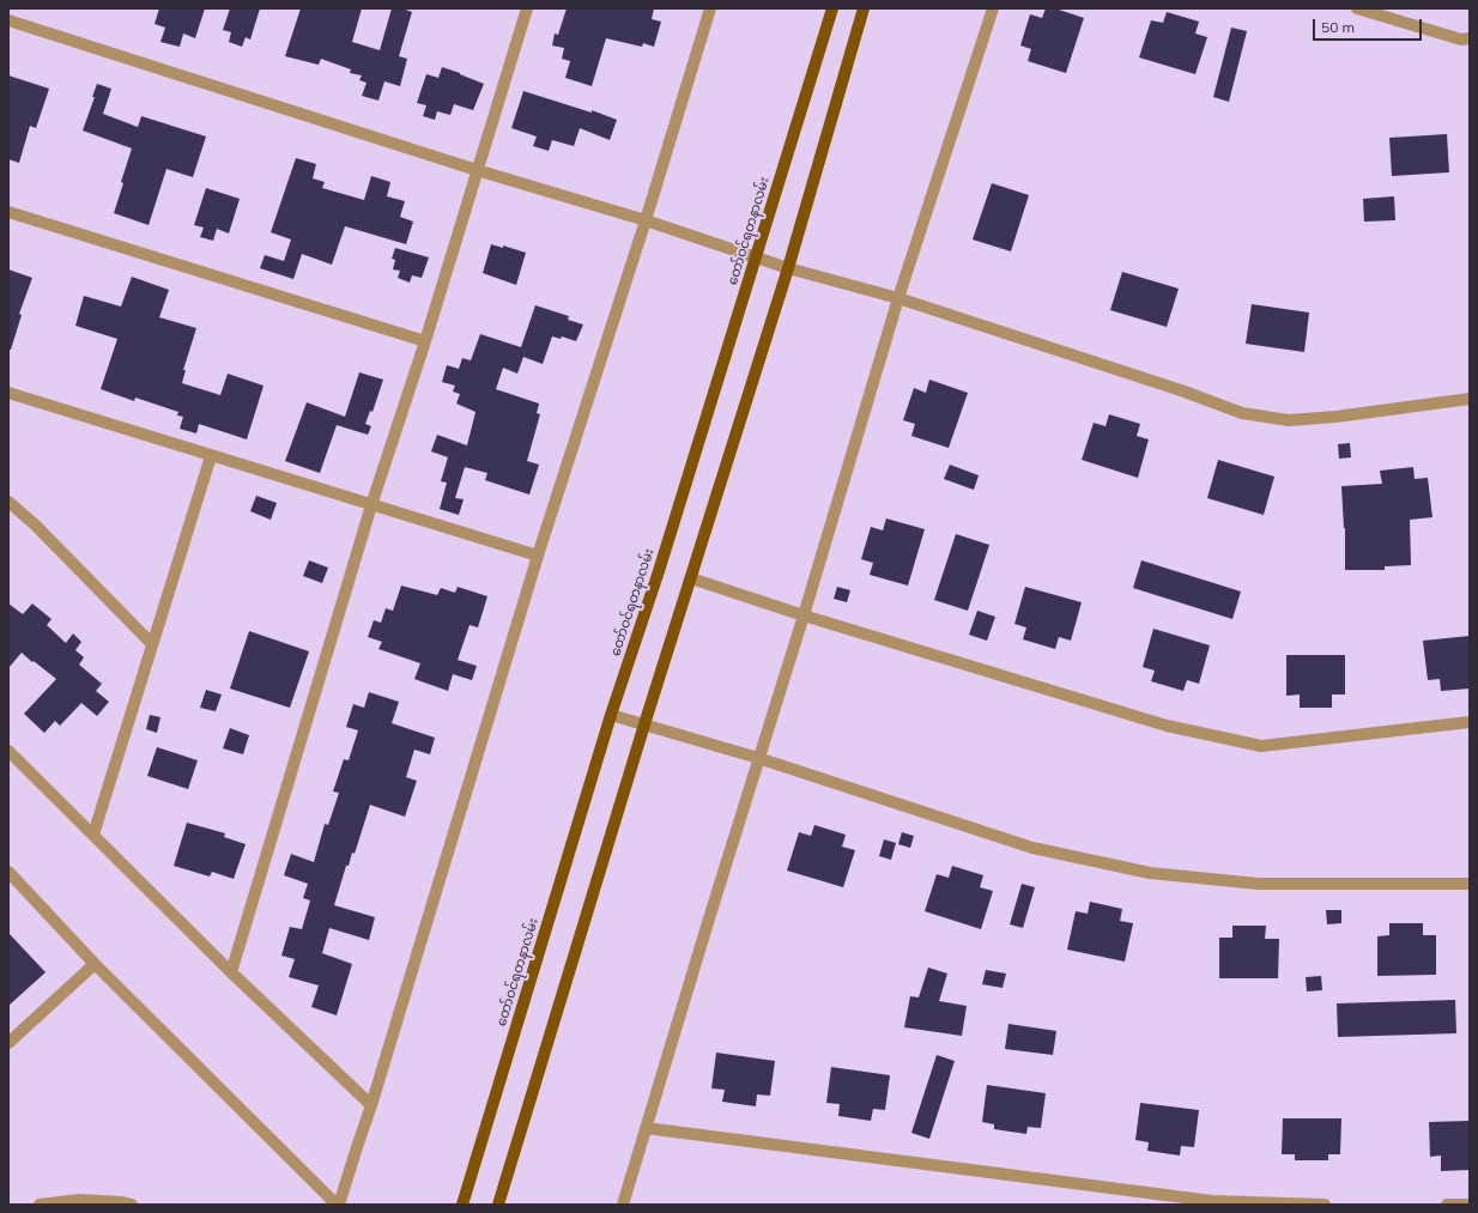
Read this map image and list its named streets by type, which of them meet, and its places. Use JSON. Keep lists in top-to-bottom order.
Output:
{
  "streets": {
    "main road": ["တော်ဝင်ရတနာလမ်း"]
  },
  "scale_bar": "50 m"
}
